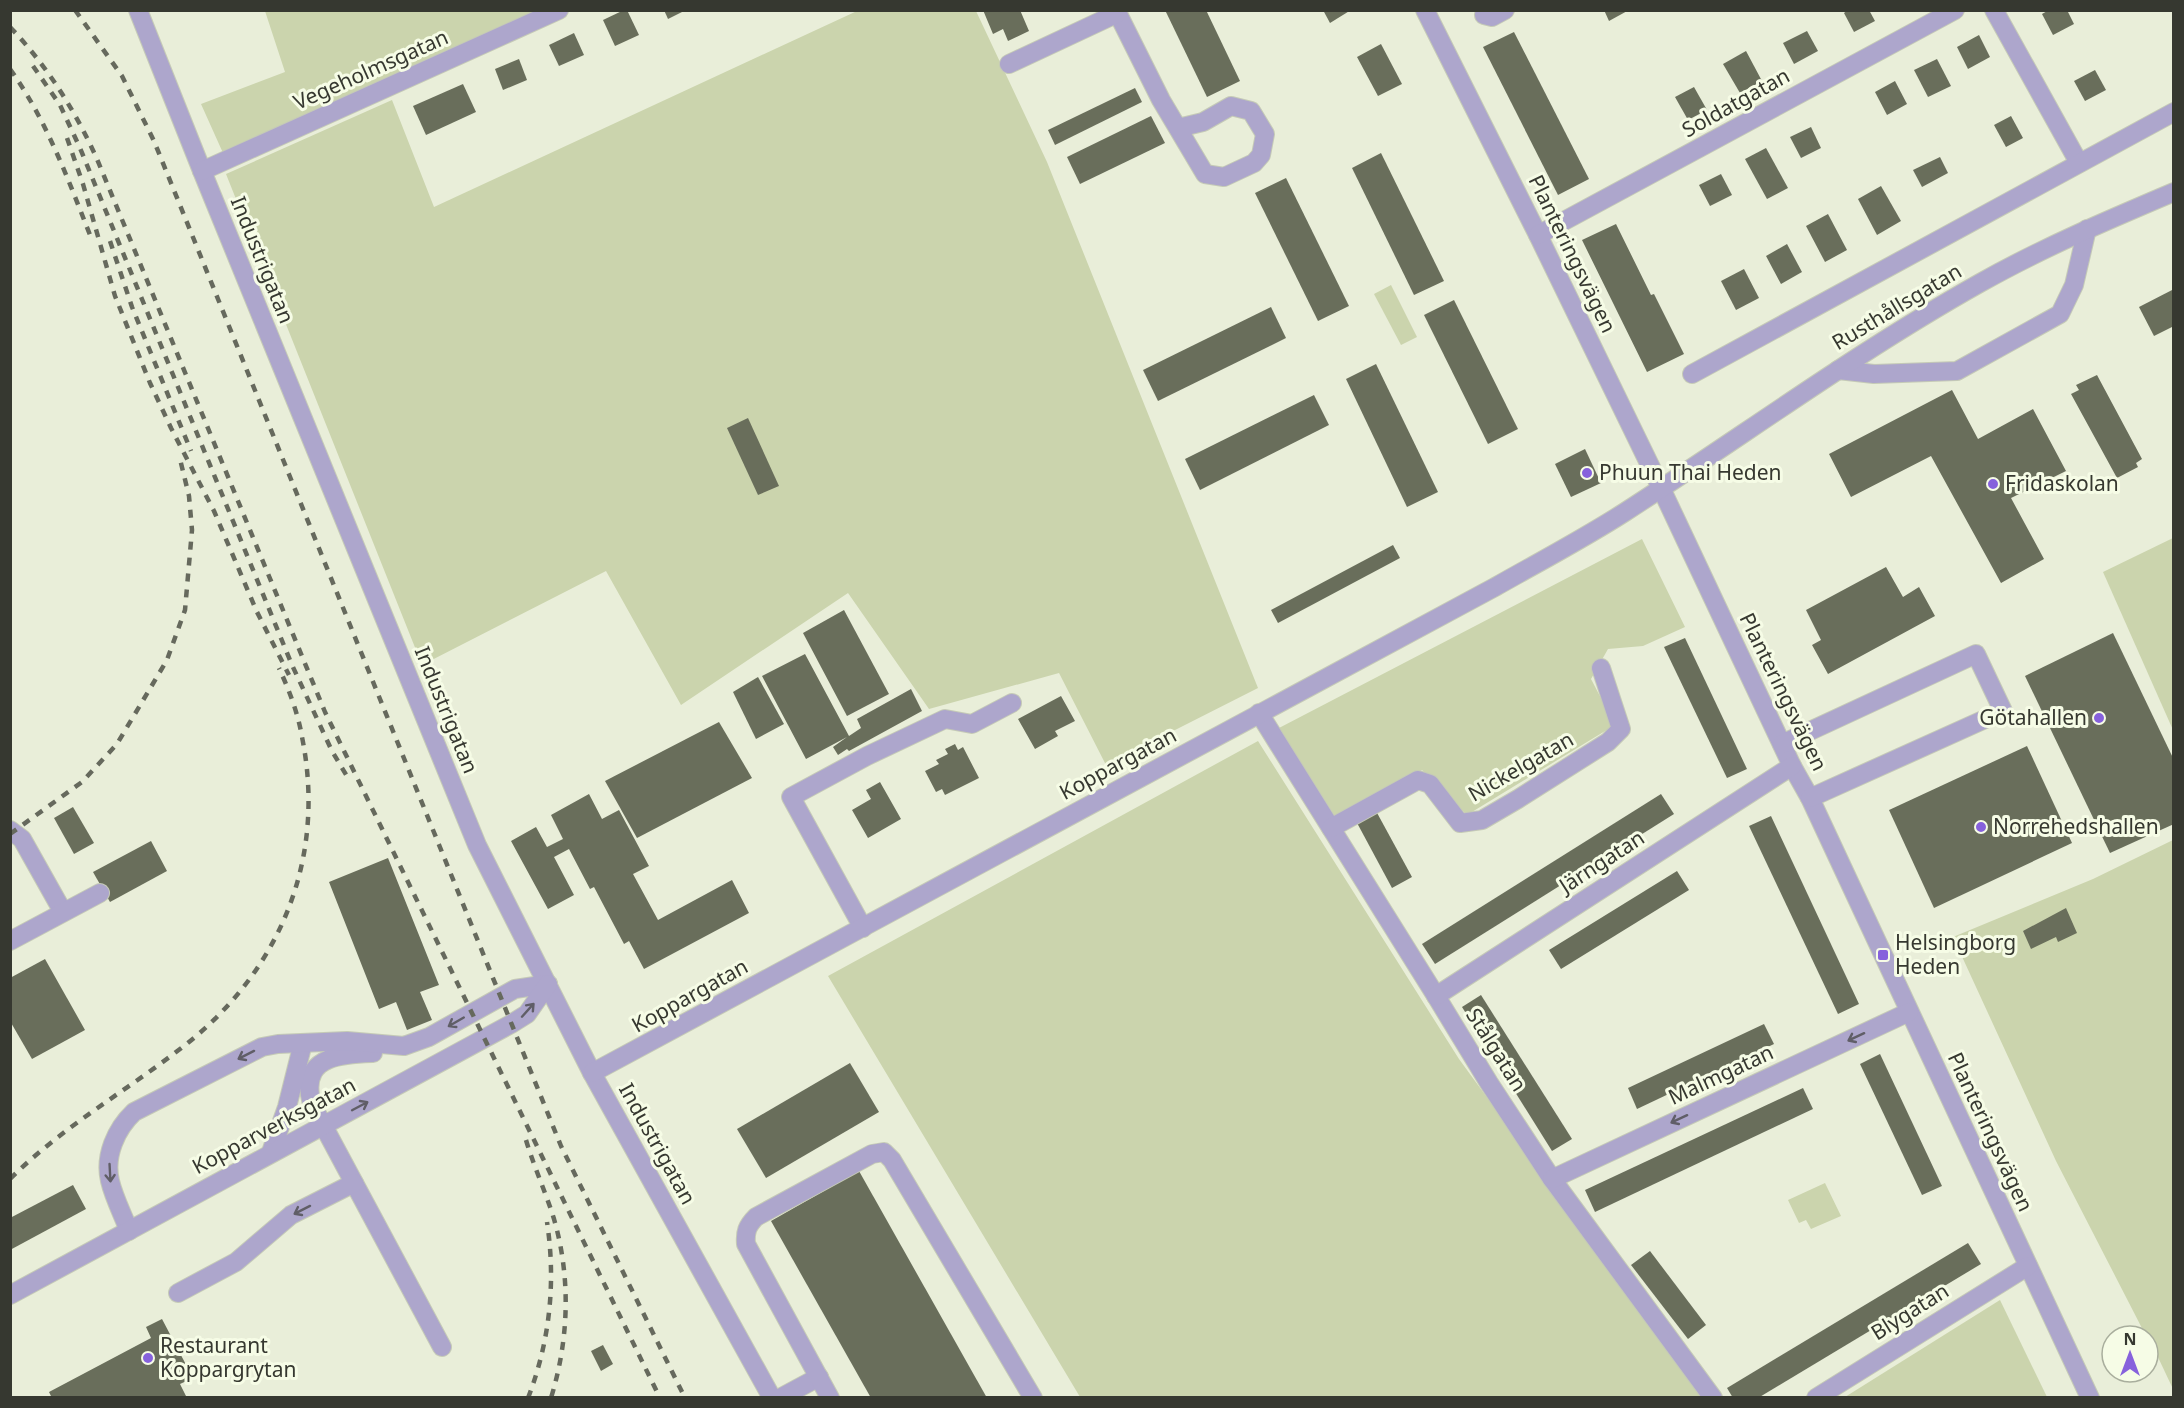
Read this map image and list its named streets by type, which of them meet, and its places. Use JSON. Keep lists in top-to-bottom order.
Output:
{
  "streets": {
    "street": [
      "Vegeholmsgatan",
      "Soldatgatan",
      "Planteringsvägen",
      "Industrigatan",
      "Rusthållsgatan",
      "Koppargatan",
      "Nickelgatan",
      "Järngatan",
      "Stålgatan",
      "Malmgatan",
      "Kopparverksgatan",
      "Blygatan"
    ]
  },
  "crossings": [
    ["Vegeholmsgatan", "Industrigatan"],
    ["Soldatgatan", "Planteringsvägen"],
    ["Planteringsvägen", "Rusthållsgatan"],
    ["Planteringsvägen", "Koppargatan"],
    ["Planteringsvägen", "Järngatan"],
    ["Planteringsvägen", "Malmgatan"],
    ["Planteringsvägen", "Blygatan"],
    ["Industrigatan", "Koppargatan"],
    ["Industrigatan", "Kopparverksgatan"],
    ["Rusthållsgatan", "Koppargatan"],
    ["Koppargatan", "Stålgatan"],
    ["Nickelgatan", "Stålgatan"],
    ["Järngatan", "Stålgatan"],
    ["Stålgatan", "Malmgatan"]
  ],
  "one_way": ["Malmgatan"],
  "places": {
    "other": [
      "Phuun Thai Heden",
      "Fridaskolan",
      "Götahallen",
      "Norrehedshallen",
      "Restaurant Koppargrytan"
    ],
    "transit": ["Helsingborg Heden"]
  },
  "north": "top"
}
